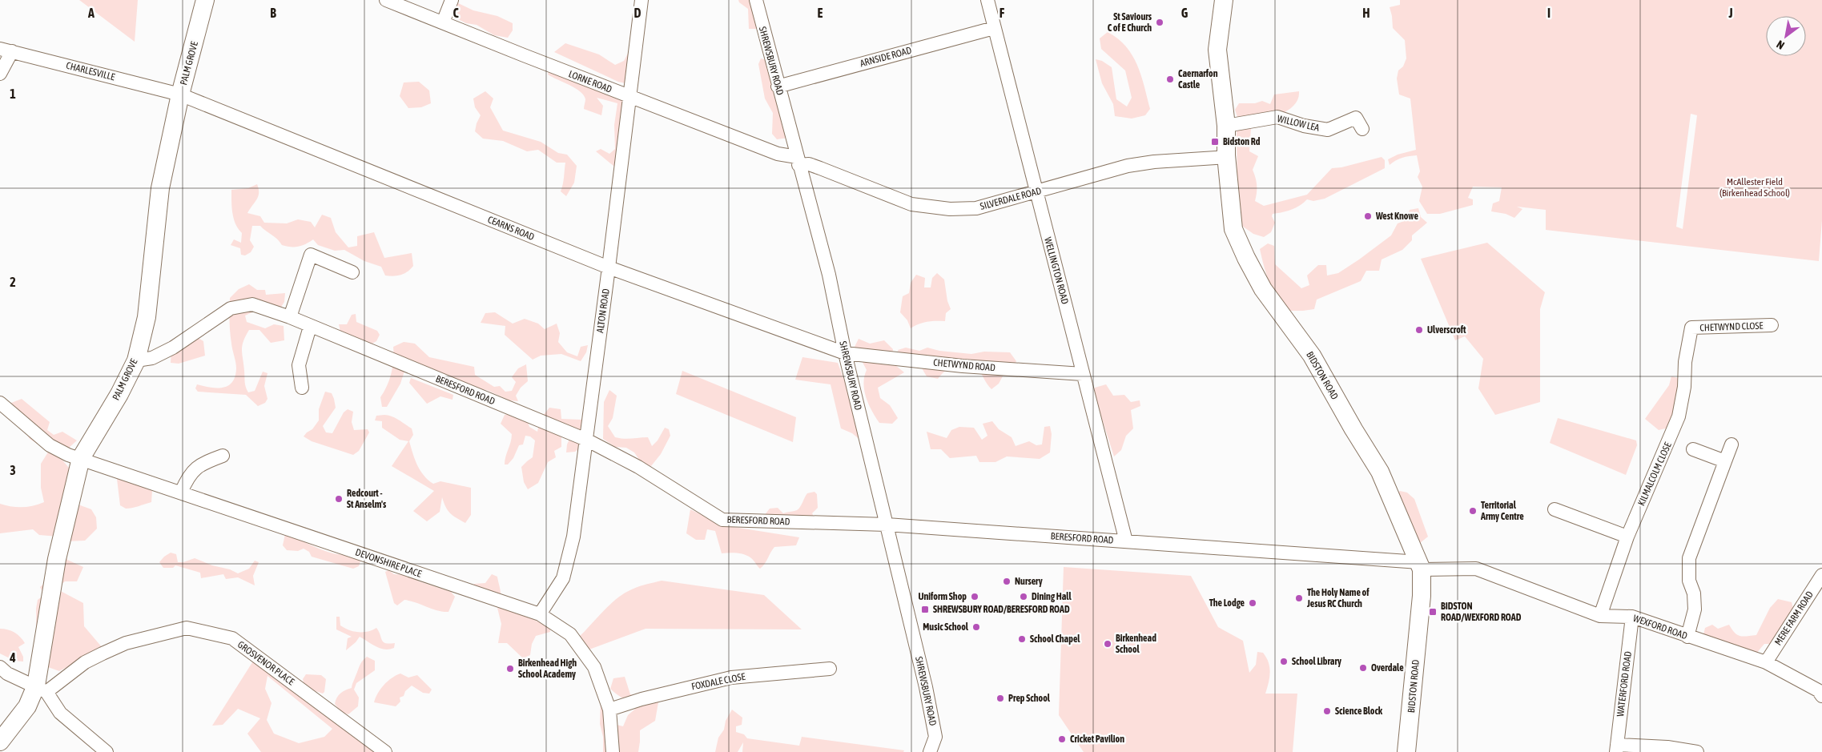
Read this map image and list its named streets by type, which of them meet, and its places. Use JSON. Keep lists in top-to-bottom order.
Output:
{
  "streets": {
    "main road": ["PALM GROVE", "BIDSTON ROAD"],
    "street": [
      "ARNSIDE ROAD",
      "SHREWSBURY ROAD",
      "CHARLESVILLE",
      "LORNE ROAD",
      "WILLOW LEA",
      "SILVERDALE ROAD",
      "CEARNS ROAD",
      "WELLINGTON ROAD",
      "ALTON ROAD",
      "CHETWYND CLOSE",
      "CHETWYND ROAD",
      "BERESFORD ROAD",
      "KILMALCOLM CLOSE",
      "DEVONSHIRE PLACE",
      "MERE FARM ROAD",
      "WEXFORD ROAD",
      "GROSVENOR PLACE",
      "FOXDALE CLOSE",
      "WATERFORD ROAD"
    ]
  },
  "crossings": [
    ["ARNSIDE ROAD", "SHREWSBURY ROAD"],
    ["ARNSIDE ROAD", "WELLINGTON ROAD"],
    ["SHREWSBURY ROAD", "LORNE ROAD"],
    ["SHREWSBURY ROAD", "SILVERDALE ROAD"],
    ["SHREWSBURY ROAD", "CEARNS ROAD"],
    ["SHREWSBURY ROAD", "CHETWYND ROAD"],
    ["SHREWSBURY ROAD", "BERESFORD ROAD"],
    ["PALM GROVE", "CHARLESVILLE"],
    ["PALM GROVE", "CEARNS ROAD"],
    ["PALM GROVE", "BERESFORD ROAD"],
    ["PALM GROVE", "DEVONSHIRE PLACE"],
    ["PALM GROVE", "GROSVENOR PLACE"],
    ["CHARLESVILLE", "CEARNS ROAD"],
    ["LORNE ROAD", "SILVERDALE ROAD"],
    ["LORNE ROAD", "ALTON ROAD"],
    ["WILLOW LEA", "BIDSTON ROAD"],
    ["SILVERDALE ROAD", "WELLINGTON ROAD"],
    ["SILVERDALE ROAD", "BIDSTON ROAD"],
    ["CEARNS ROAD", "ALTON ROAD"],
    ["CEARNS ROAD", "CHETWYND ROAD"],
    ["WELLINGTON ROAD", "CHETWYND ROAD"],
    ["WELLINGTON ROAD", "BERESFORD ROAD"],
    ["ALTON ROAD", "BERESFORD ROAD"],
    ["ALTON ROAD", "DEVONSHIRE PLACE"],
    ["CHETWYND CLOSE", "KILMALCOLM CLOSE"],
    ["BIDSTON ROAD", "BERESFORD ROAD"],
    ["BIDSTON ROAD", "WEXFORD ROAD"],
    ["BERESFORD ROAD", "WEXFORD ROAD"],
    ["KILMALCOLM CLOSE", "WEXFORD ROAD"],
    ["DEVONSHIRE PLACE", "FOXDALE CLOSE"],
    ["MERE FARM ROAD", "WEXFORD ROAD"],
    ["WEXFORD ROAD", "WATERFORD ROAD"]
  ],
  "parks": ["McAllester Field (Birkenhead School)"],
  "places": {
    "other": [
      "St Saviours C of E Church",
      "Caernarfon Castle",
      "West Knowe",
      "Ulverscroft",
      "Redcourt - St Anselm's",
      "Territorial Army Centre",
      "Nursery",
      "Uniform Shop",
      "Dining Hall",
      "The Holy Name of Jesus RC Church",
      "The Lodge",
      "Music School",
      "School Chapel",
      "Birkenhead School",
      "School Library",
      "Overdale",
      "Birkenhead High School Academy",
      "Prep School",
      "Science Block",
      "Cricket Pavilion"
    ],
    "transit": ["Bidston Rd", "SHREWSBURY ROAD/BERESFORD ROAD", "BIDSTON ROAD/WEXFORD ROAD"]
  },
  "north": "bottom left",
  "grid": {
    "columns": [
      "A",
      "B",
      "C",
      "D",
      "E",
      "F",
      "G",
      "H",
      "I",
      "J"
    ],
    "rows": [
      "1",
      "2",
      "3",
      "4"
    ]
  }
}
